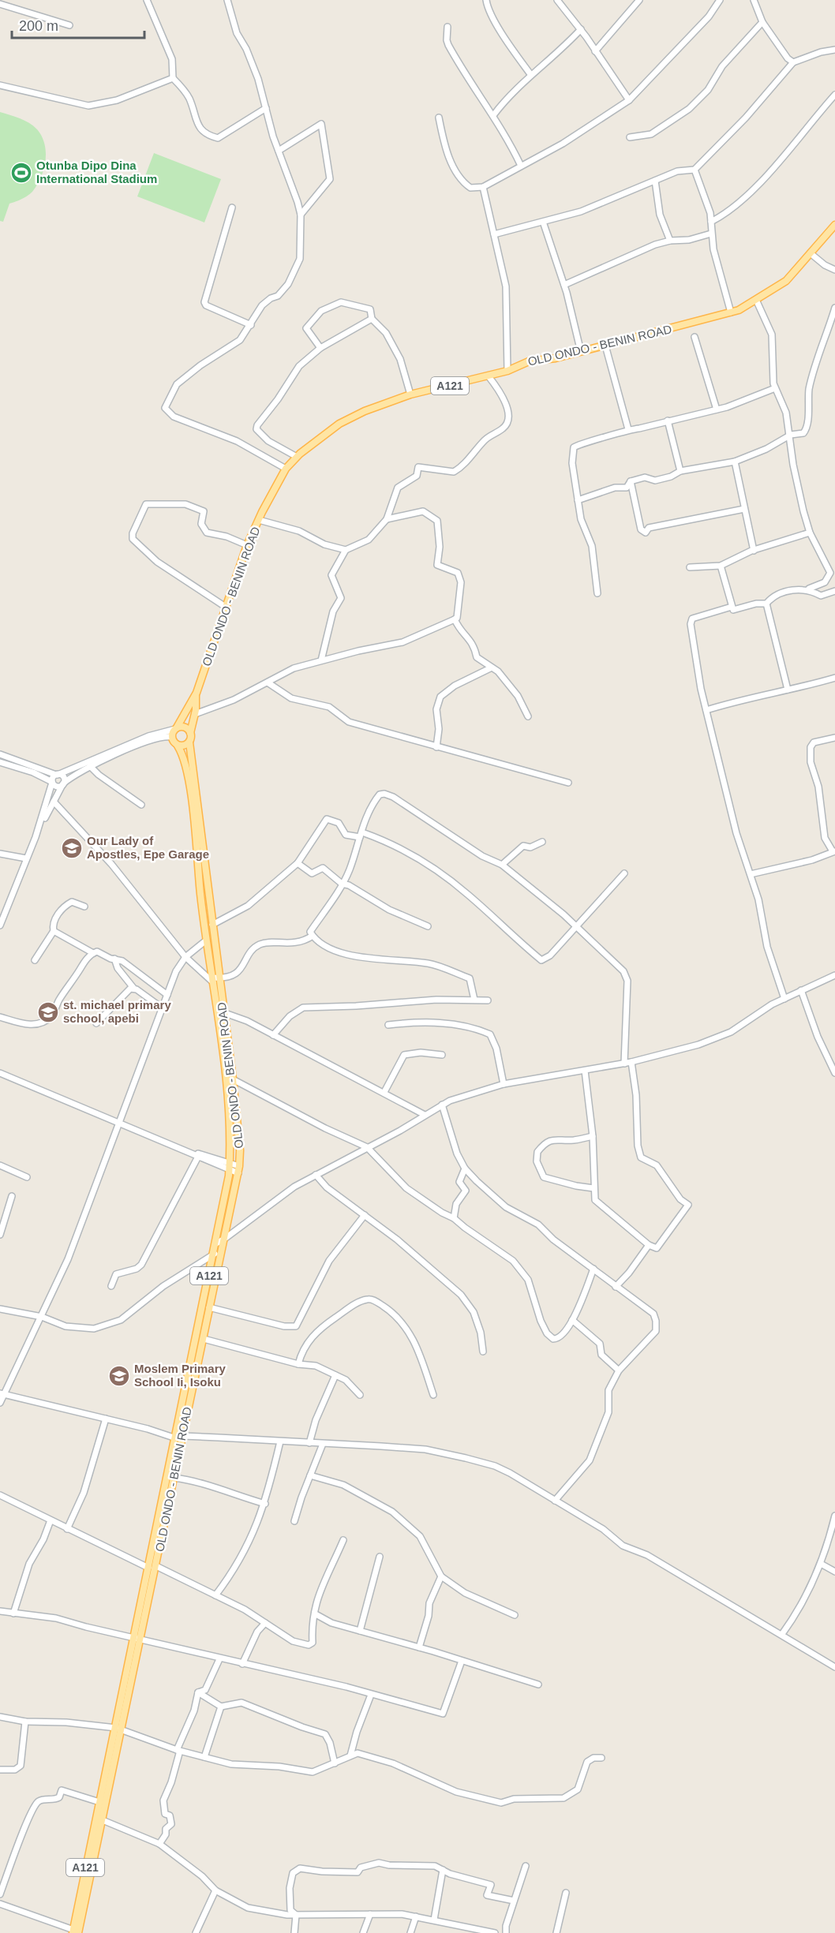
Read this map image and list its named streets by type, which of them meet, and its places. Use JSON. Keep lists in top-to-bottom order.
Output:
{
  "streets": {
    "main road": ["OLD ONDO - BENIN ROAD", "A121"]
  },
  "places": {
    "sports": ["Otunba Dipo Dina International Stadium"],
    "school or university": ["Our Lady of Apostles, Epe Garage", "st. michael primary school, apebi", "Moslem Primary School Ii, Isoku"]
  },
  "scale_bar": "200 m"
}
